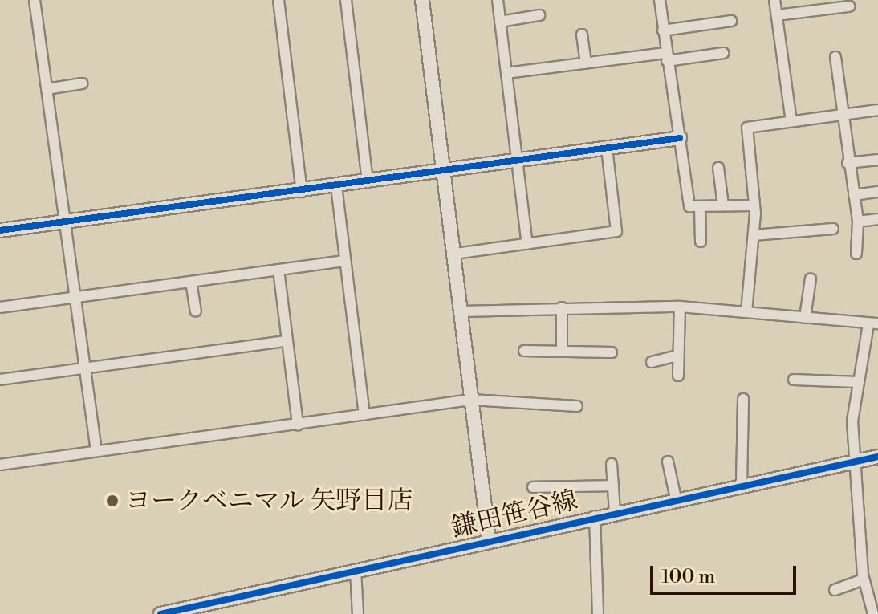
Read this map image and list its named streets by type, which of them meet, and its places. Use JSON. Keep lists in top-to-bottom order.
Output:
{
  "streets": {
    "street": ["鎌田笹谷線"]
  },
  "places": ["ヨークベニマル 矢野目店"],
  "scale_bar": "100 m"
}
